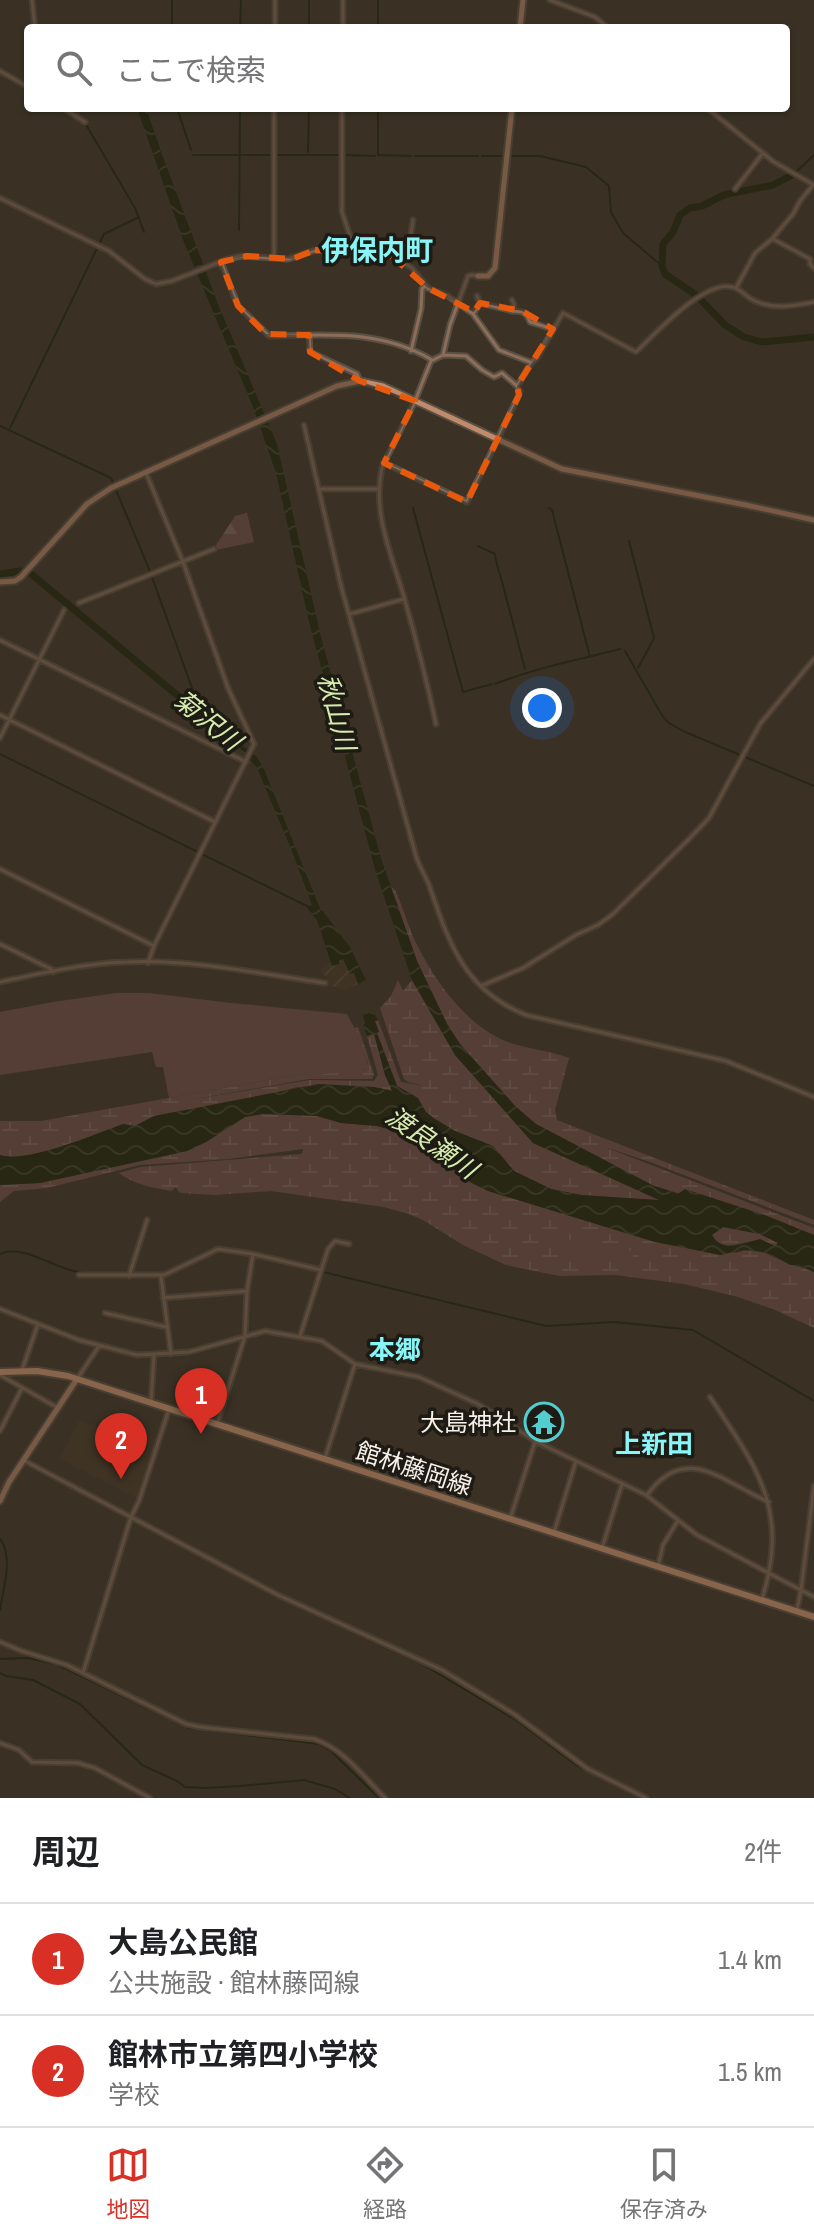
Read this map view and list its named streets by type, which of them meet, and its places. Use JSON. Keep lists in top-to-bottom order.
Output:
{
  "streets": {
    "main road": ["館林藤岡線"]
  },
  "districts": ["伊保内町", "本郷", "上新田"],
  "water": ["秋山川", "菊沢川", "渡良瀬川"],
  "places": {
    "temple": ["大島神社"]
  },
  "page": {
    "search": "ここで検索",
    "pins": ["1", "2"],
    "heading": ["周辺", "2件"],
    "list": [
      {
        "mark": "1",
        "name": "大島公民館",
        "note": "公共施設 · 館林藤岡線",
        "value": "1.4 km"
      },
      {
        "mark": "2",
        "name": "館林市立第四小学校",
        "note": "学校",
        "value": "1.5 km"
      }
    ],
    "nav": ["地図", "経路", "保存済み"]
  }
}
